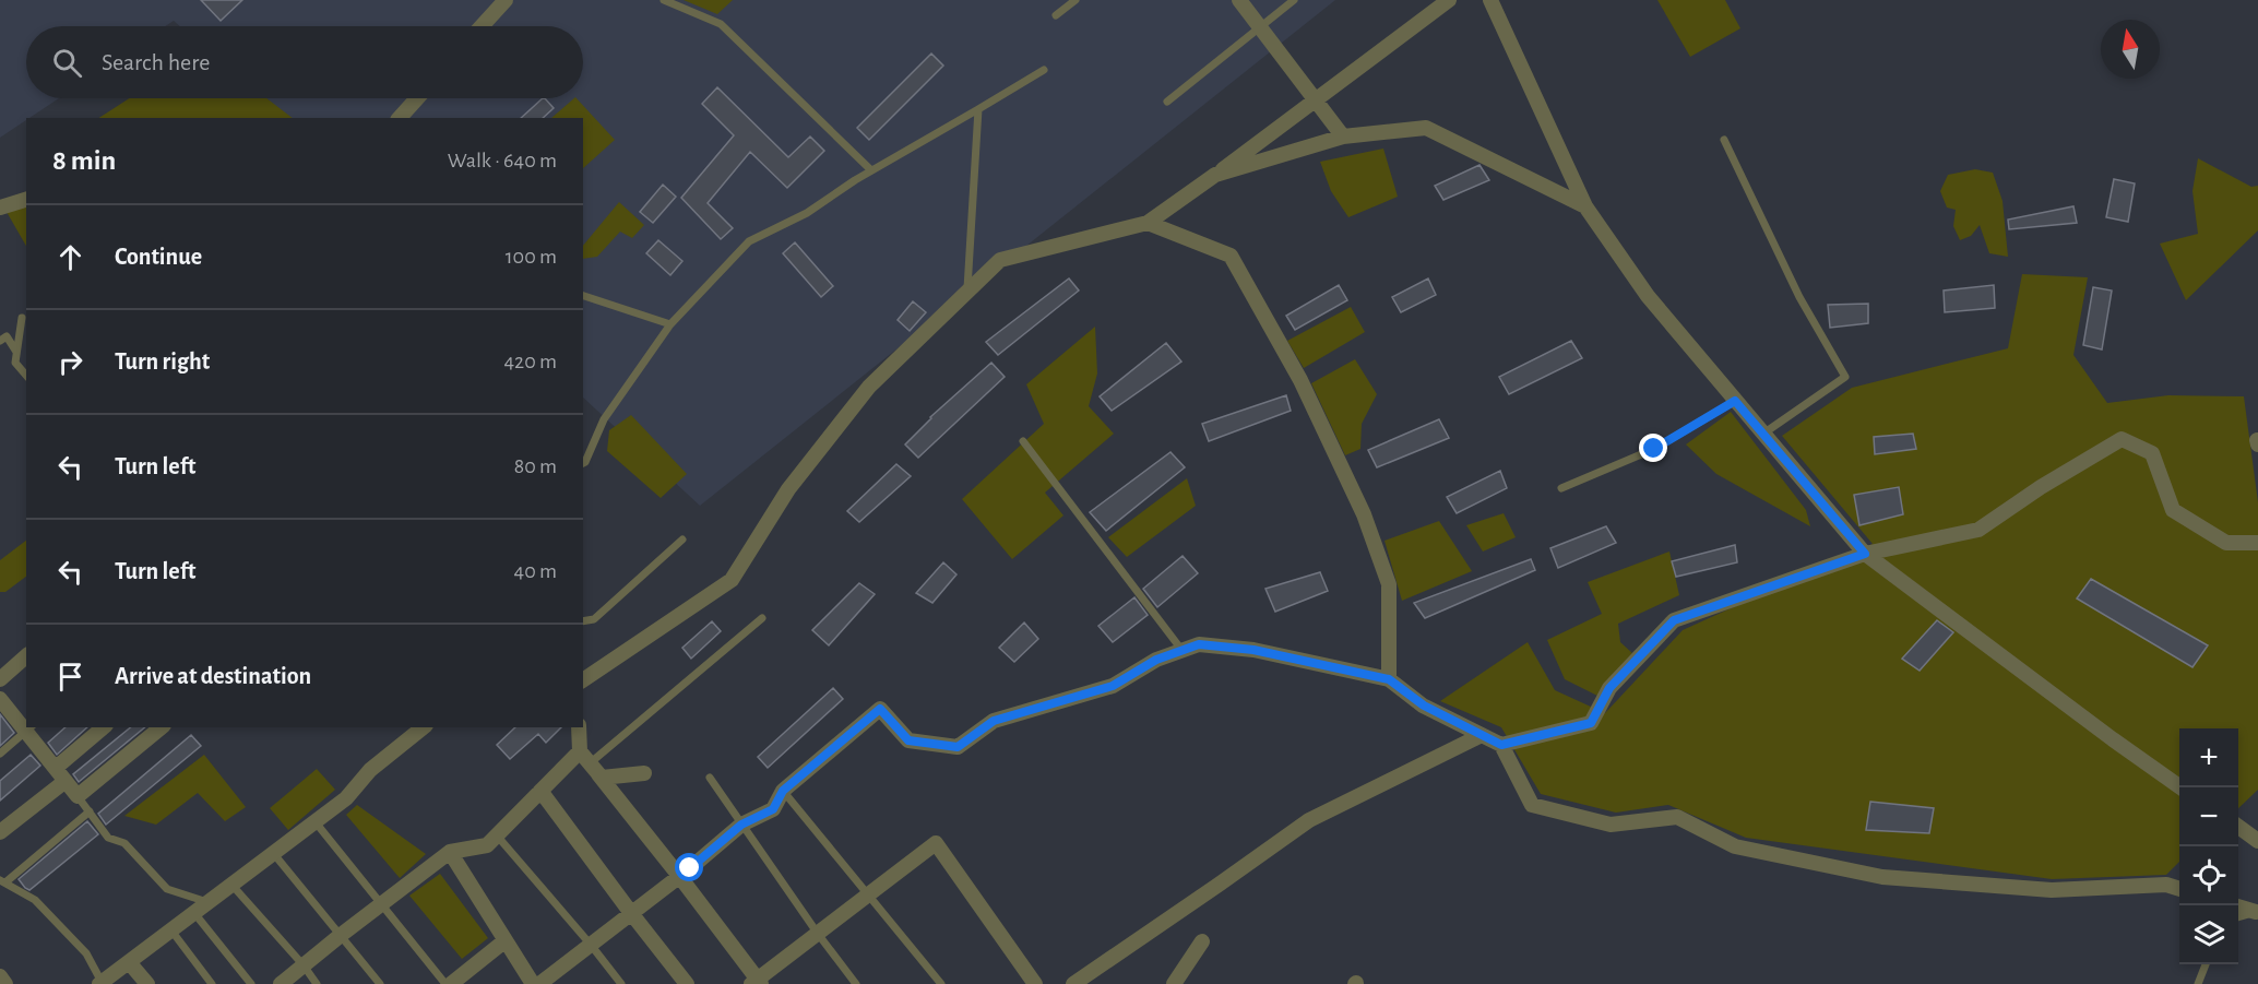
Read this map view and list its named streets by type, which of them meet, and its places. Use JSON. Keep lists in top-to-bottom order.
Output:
{
  "north": "top",
  "page": {
    "search": "Search here",
    "heading": ["8 min", "Walk · 640 m"],
    "list": [
      ["Continue", "100 m"],
      ["Turn right", "420 m"],
      ["Turn left", "80 m"],
      ["Turn left", "40 m"],
      "Arrive at destination"
    ],
    "map_buttons": ["+", "−"]
  }
}
